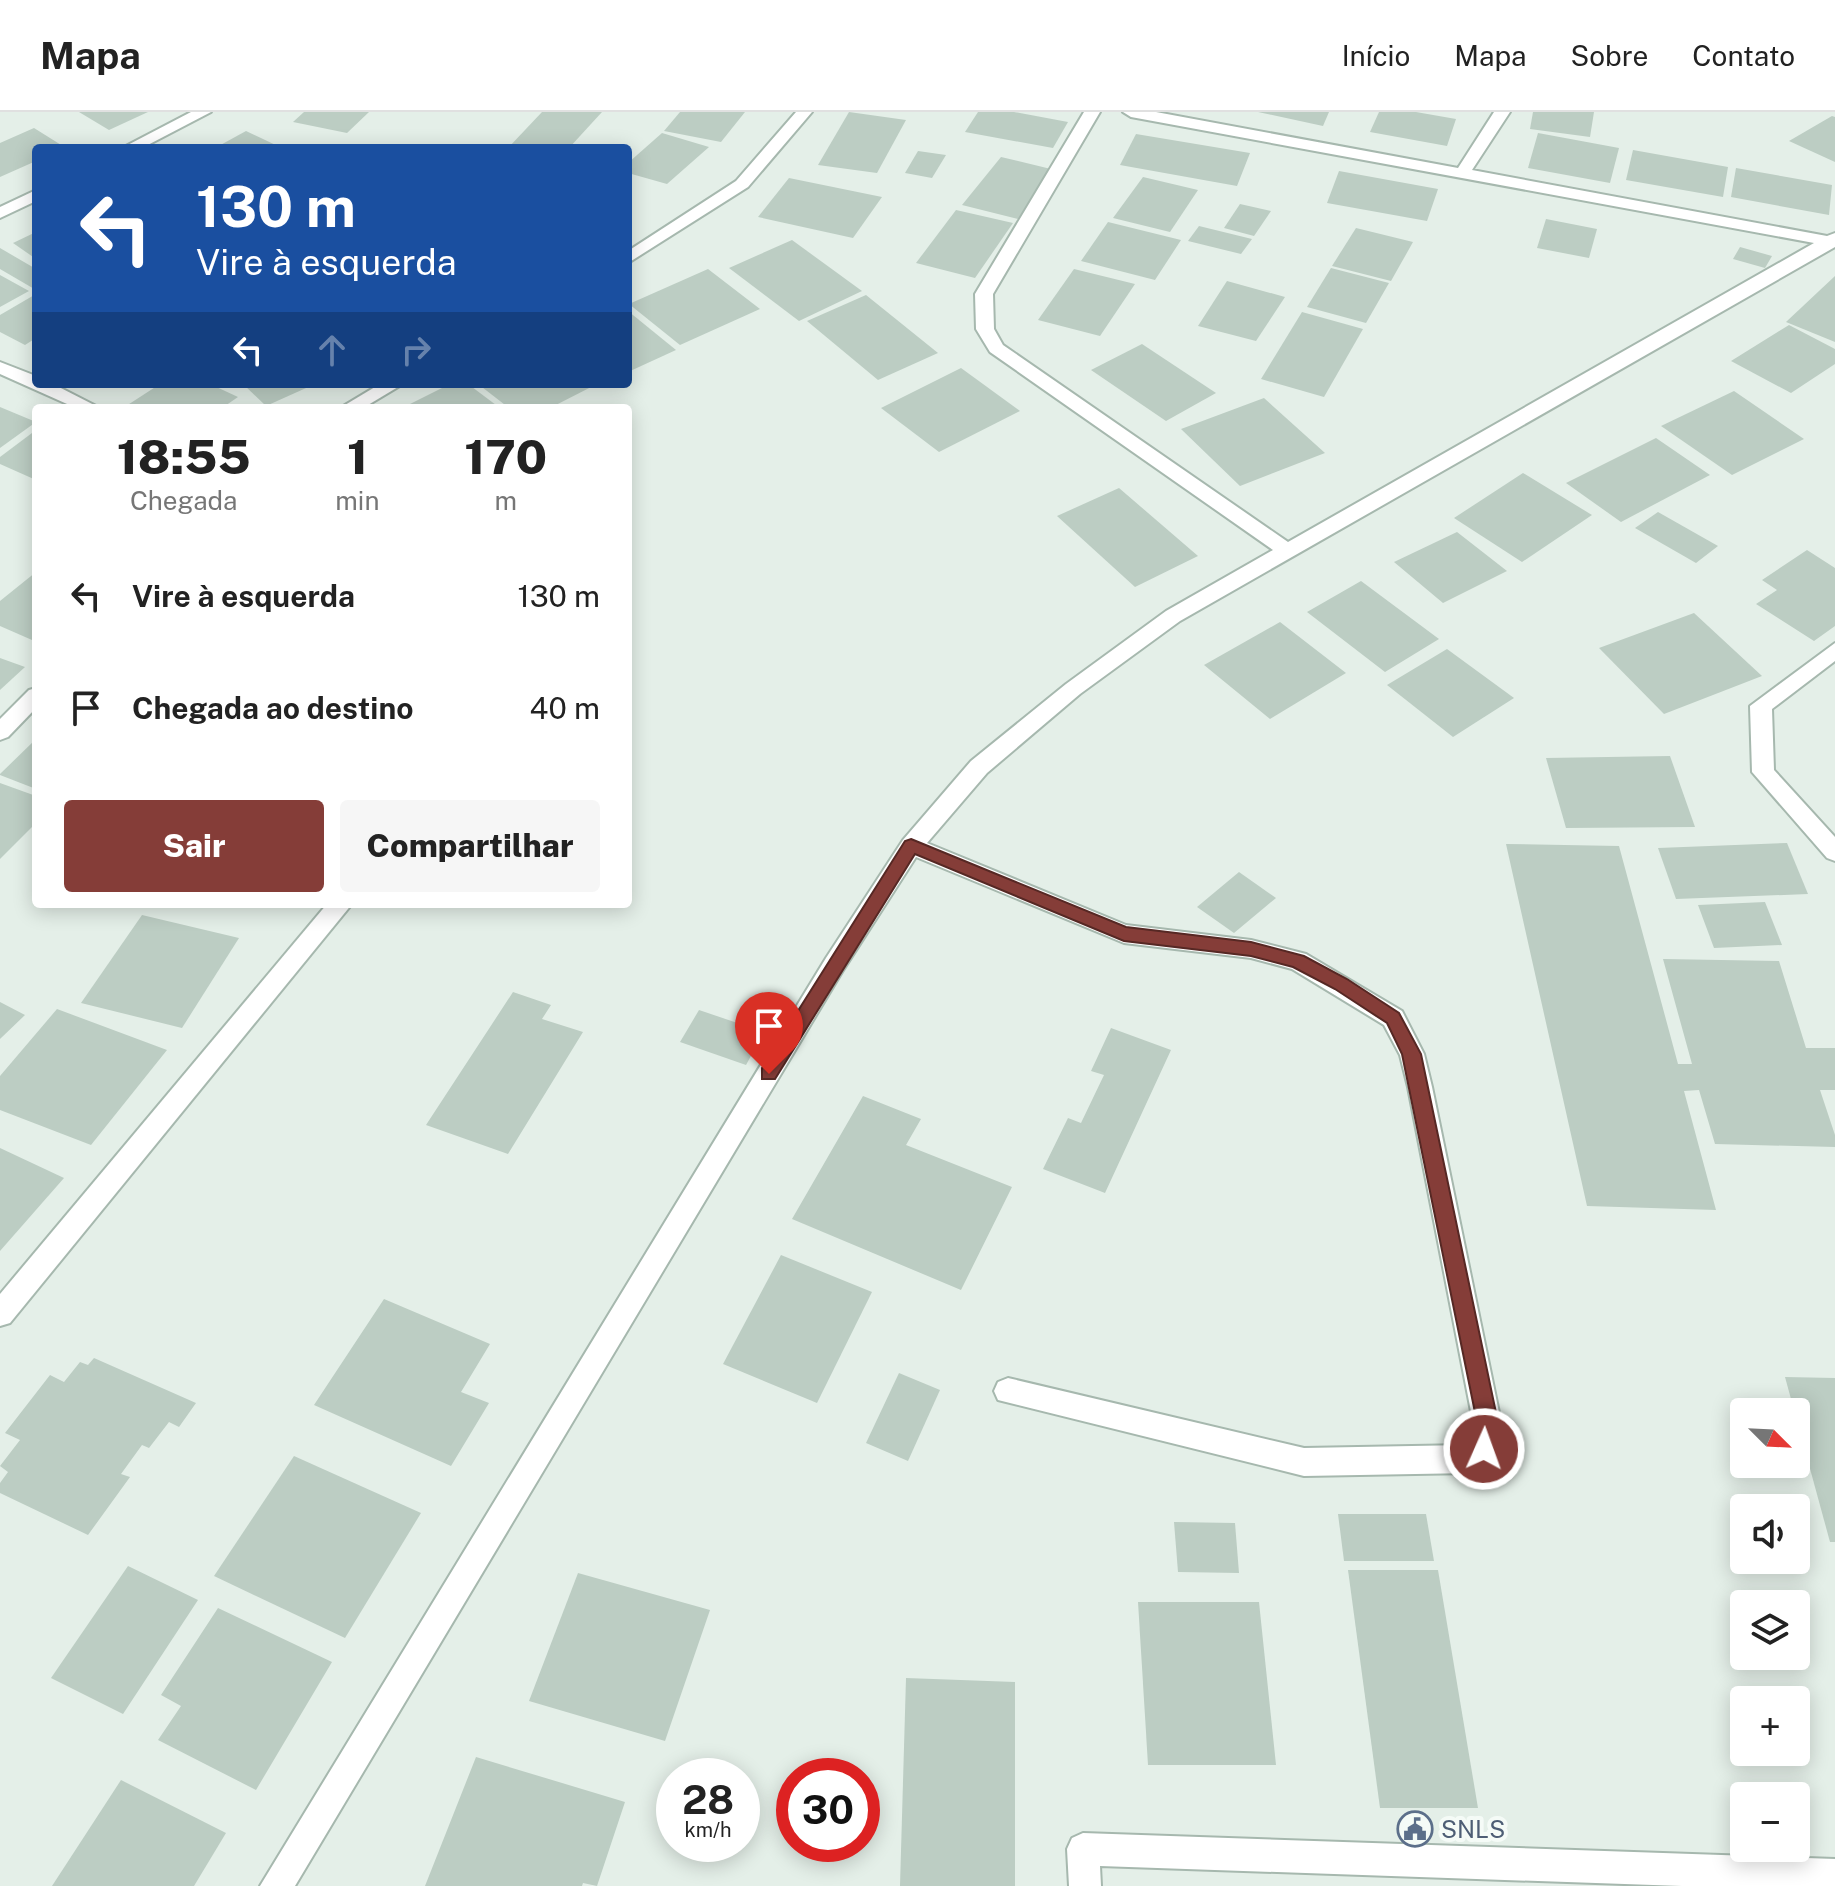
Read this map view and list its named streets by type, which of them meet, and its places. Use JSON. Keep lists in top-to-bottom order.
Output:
{
  "places": {
    "public building": ["SNLS"]
  },
  "north": "bottom right",
  "page": {
    "header": "Mapa",
    "nav": [
      "Início",
      "Mapa",
      "Sobre",
      "Contato"
    ],
    "turn": ["130 m", "Vire à esquerda"],
    "eta": [
      "18:55",
      "Chegada",
      "1",
      "min",
      "170",
      "m"
    ],
    "list": [
      {
        "name": "Vire à esquerda",
        "value": "130 m"
      },
      {
        "name": "Chegada ao destino",
        "value": "40 m"
      }
    ],
    "buttons": ["Sair", "Compartilhar"],
    "map_buttons": ["+", "−"],
    "speed": "28 km/h",
    "limit": "30"
  }
}
